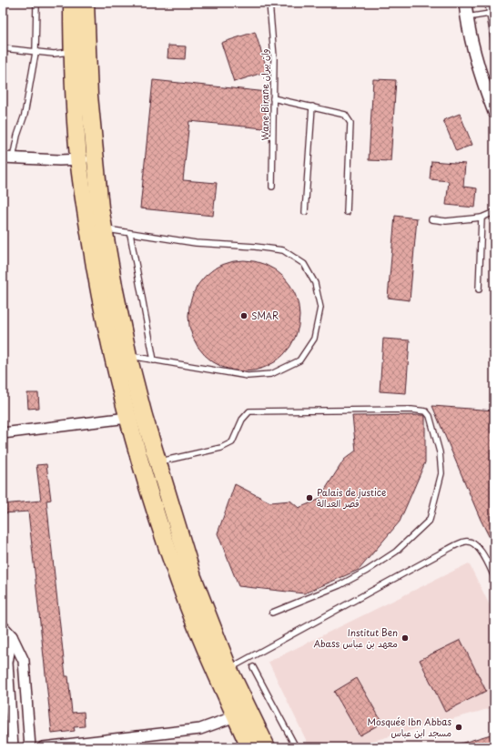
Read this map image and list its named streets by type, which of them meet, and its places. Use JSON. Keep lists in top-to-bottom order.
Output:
{
  "streets": {
    "lane": ["Wane Birane وان بيران"]
  },
  "places": [
    "SMAR",
    "Palais de justice قصر العدالة",
    "Institut Ben Abass معهد بن عباس",
    "Mosquée Ibn Abbas مسجد ابن عباس"
  ]
}
